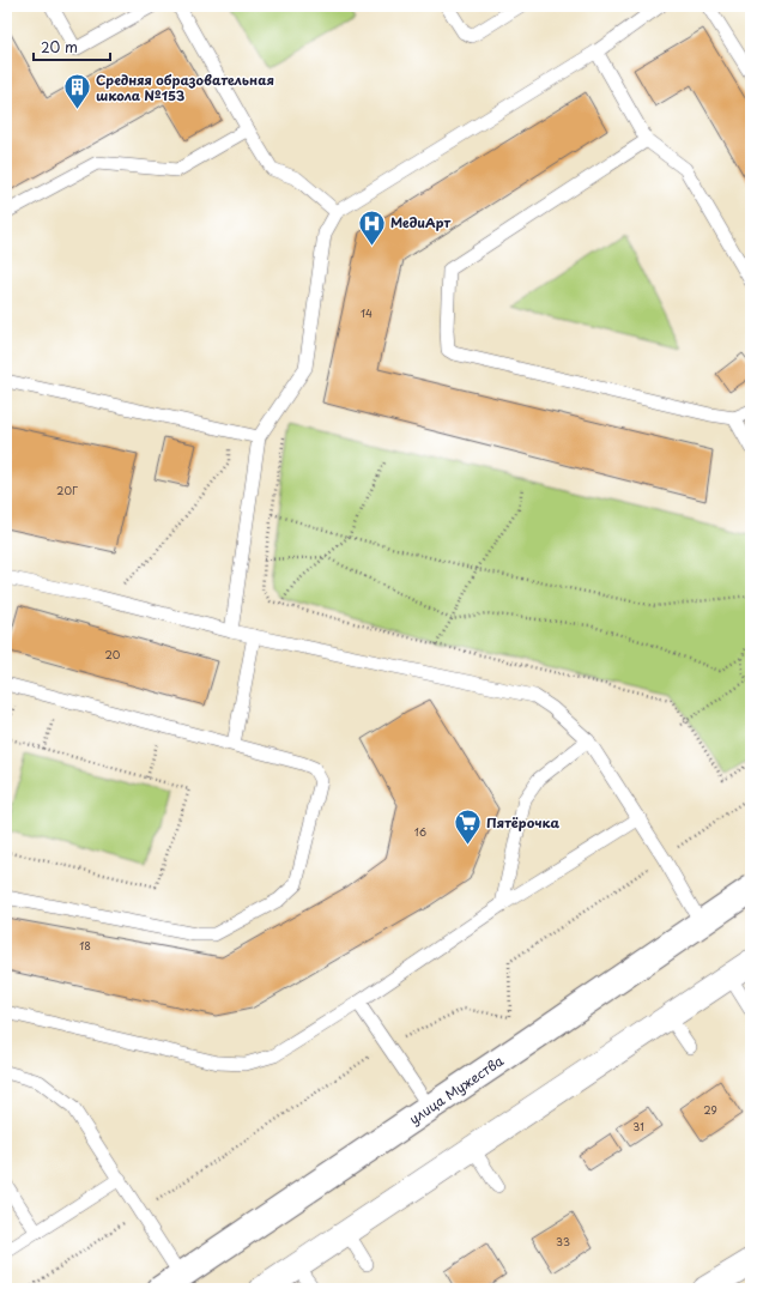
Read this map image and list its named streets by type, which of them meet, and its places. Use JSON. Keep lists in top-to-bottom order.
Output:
{
  "streets": {
    "main road": ["улица Мужества"]
  },
  "places": {
    "building": ["Средняя образовательная школа №153"],
    "hospital": ["МедиАрт"],
    "supermarket": ["Пятёрочка"]
  },
  "house_numbers": [
    "14",
    "20Г",
    "20",
    "16",
    "18",
    "29",
    "31",
    "33"
  ],
  "scale_bar": "20 m"
}
